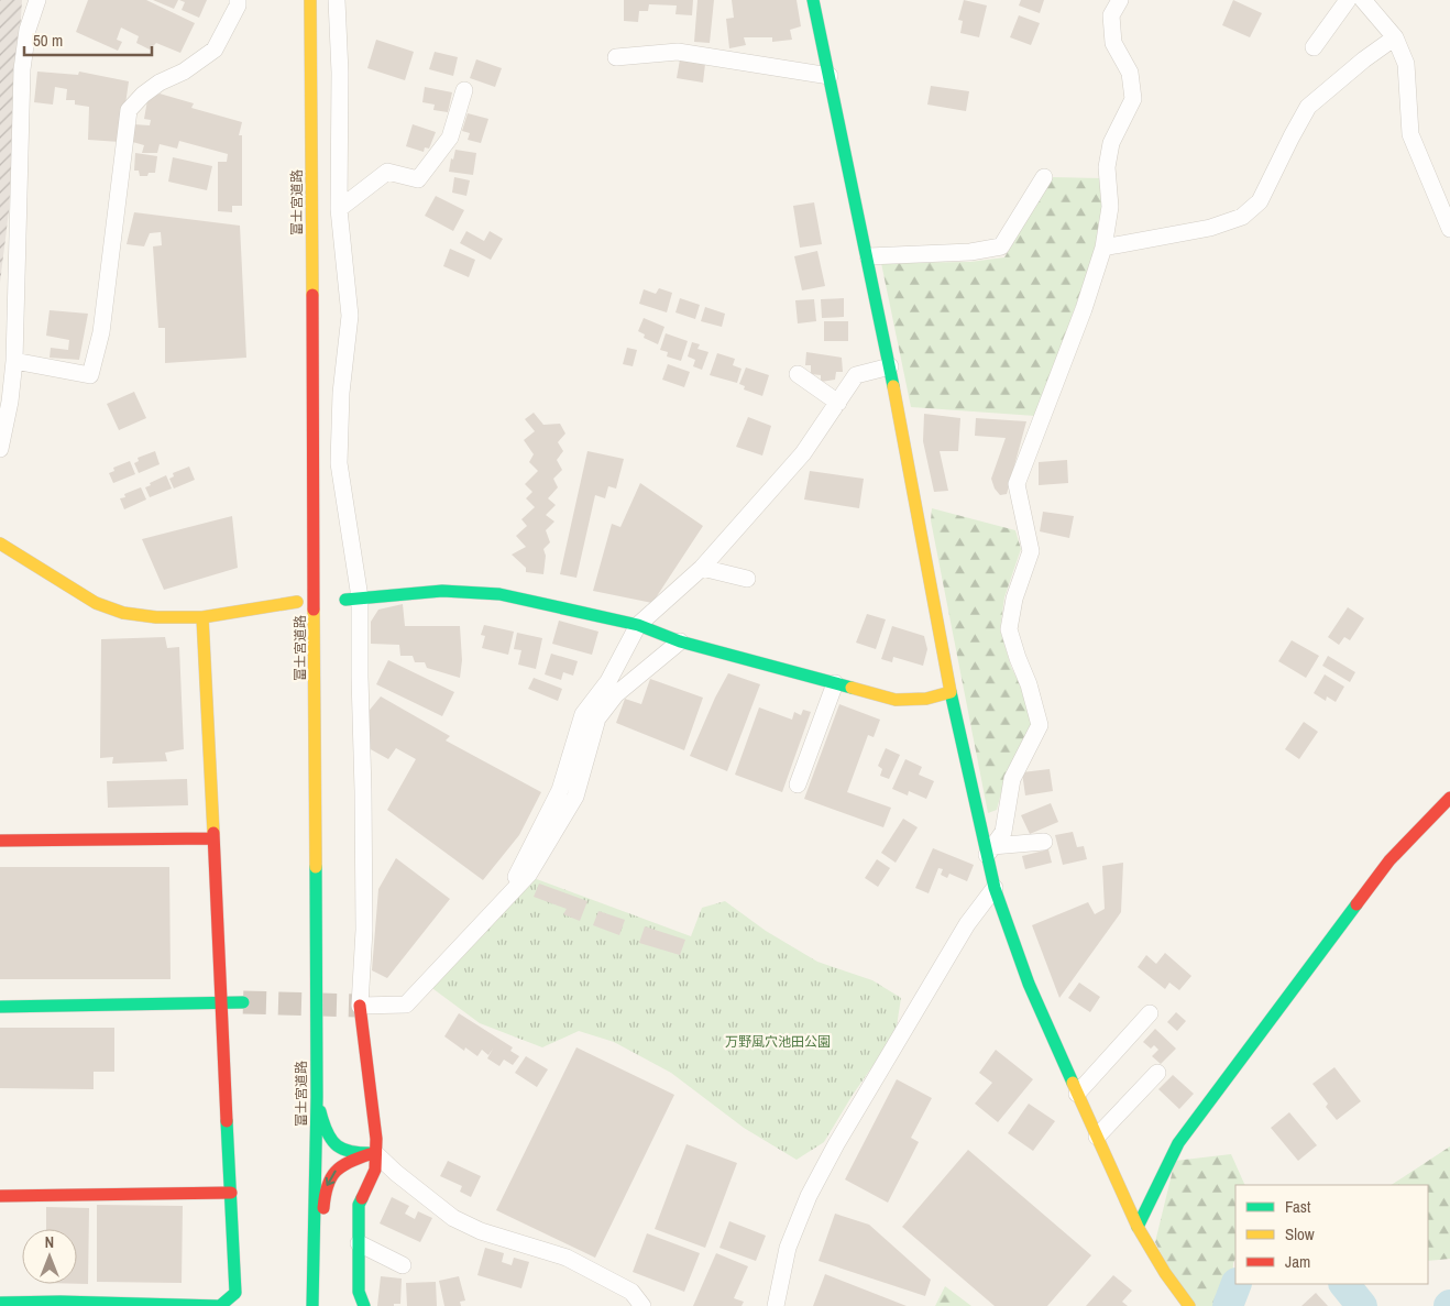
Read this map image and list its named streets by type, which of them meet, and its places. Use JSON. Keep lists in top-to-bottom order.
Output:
{
  "streets": {
    "main road": ["富士宮道路"]
  },
  "parks": ["万野風穴池田公園"],
  "legend": ["Fast", "Slow", "Jam"],
  "scale_bar": "50 m",
  "north": "top"
}
